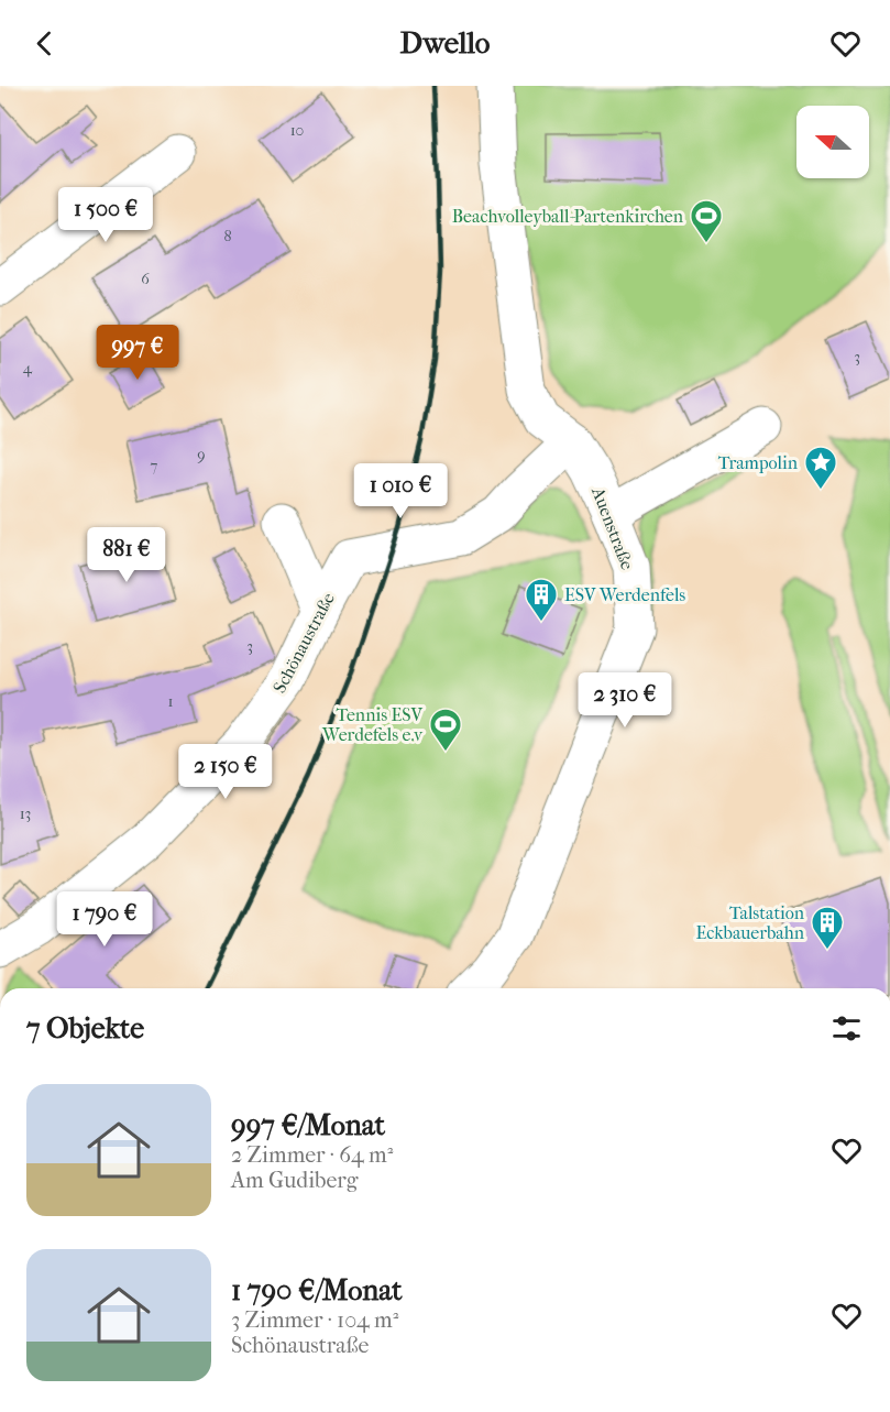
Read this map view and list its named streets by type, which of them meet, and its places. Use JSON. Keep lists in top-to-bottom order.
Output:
{
  "streets": {
    "street": ["Auenstraße", "Schönaustraße"]
  },
  "crossings": [
    ["Auenstraße", "Schönaustraße"]
  ],
  "places": {
    "sports": ["Beachvolleyball-Partenkirchen", "Tennis ESV Werdefels e.v"],
    "place": ["Trampolin"],
    "building": ["ESV Werdenfels", "Talstation Eckbauerbahn"]
  },
  "house_numbers": [
    "10",
    "8",
    "6",
    "3",
    "4",
    "9",
    "7",
    "3",
    "1",
    "13"
  ],
  "north": "left",
  "page": {
    "header": "Dwello",
    "price": [
      "1 500 €",
      "997 €",
      "1 010 €",
      "881 €",
      "2 310 €",
      "2 150 €",
      "1 790 €"
    ],
    "heading": "7 Objekte",
    "list": [
      {
        "name": "997 €/Monat",
        "note": "2 Zimmer · 64 m² · Am Gudiberg"
      },
      {
        "name": "1 790 €/Monat",
        "note": "3 Zimmer · 104 m² · Schönaustraße"
      }
    ]
  }
}
